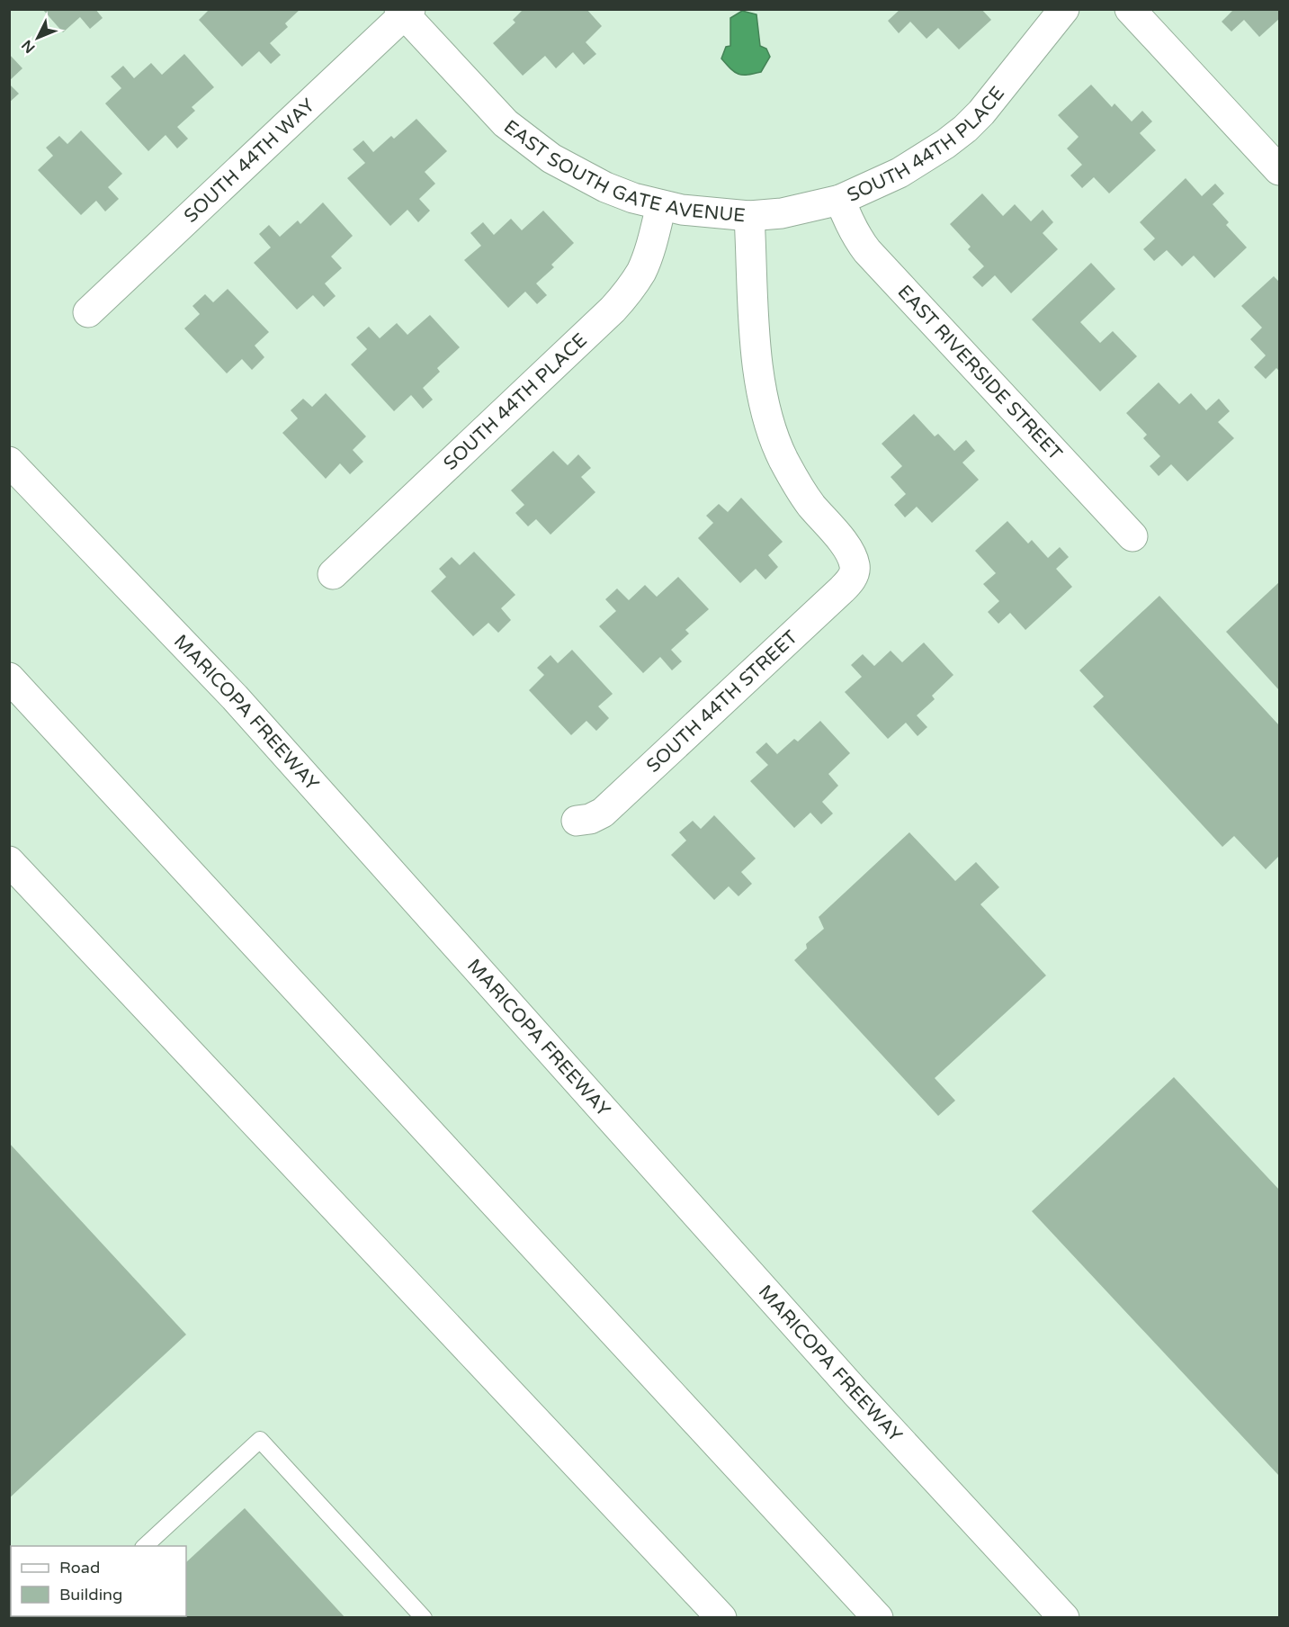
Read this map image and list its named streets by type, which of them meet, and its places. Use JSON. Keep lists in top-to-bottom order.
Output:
{
  "streets": {
    "main road": [
      "SOUTH 44TH PLACE",
      "SOUTH 44TH WAY",
      "EAST SOUTH GATE AVENUE",
      "EAST RIVERSIDE STREET",
      "SOUTH 44TH STREET",
      "MARICOPA FREEWAY"
    ]
  },
  "crossings": [
    ["SOUTH 44TH PLACE", "EAST SOUTH GATE AVENUE"],
    ["SOUTH 44TH PLACE", "EAST RIVERSIDE STREET"],
    ["SOUTH 44TH WAY", "EAST SOUTH GATE AVENUE"],
    ["EAST SOUTH GATE AVENUE", "SOUTH 44TH STREET"]
  ],
  "legend": ["Road", "Building"],
  "north": "bottom left"
}
